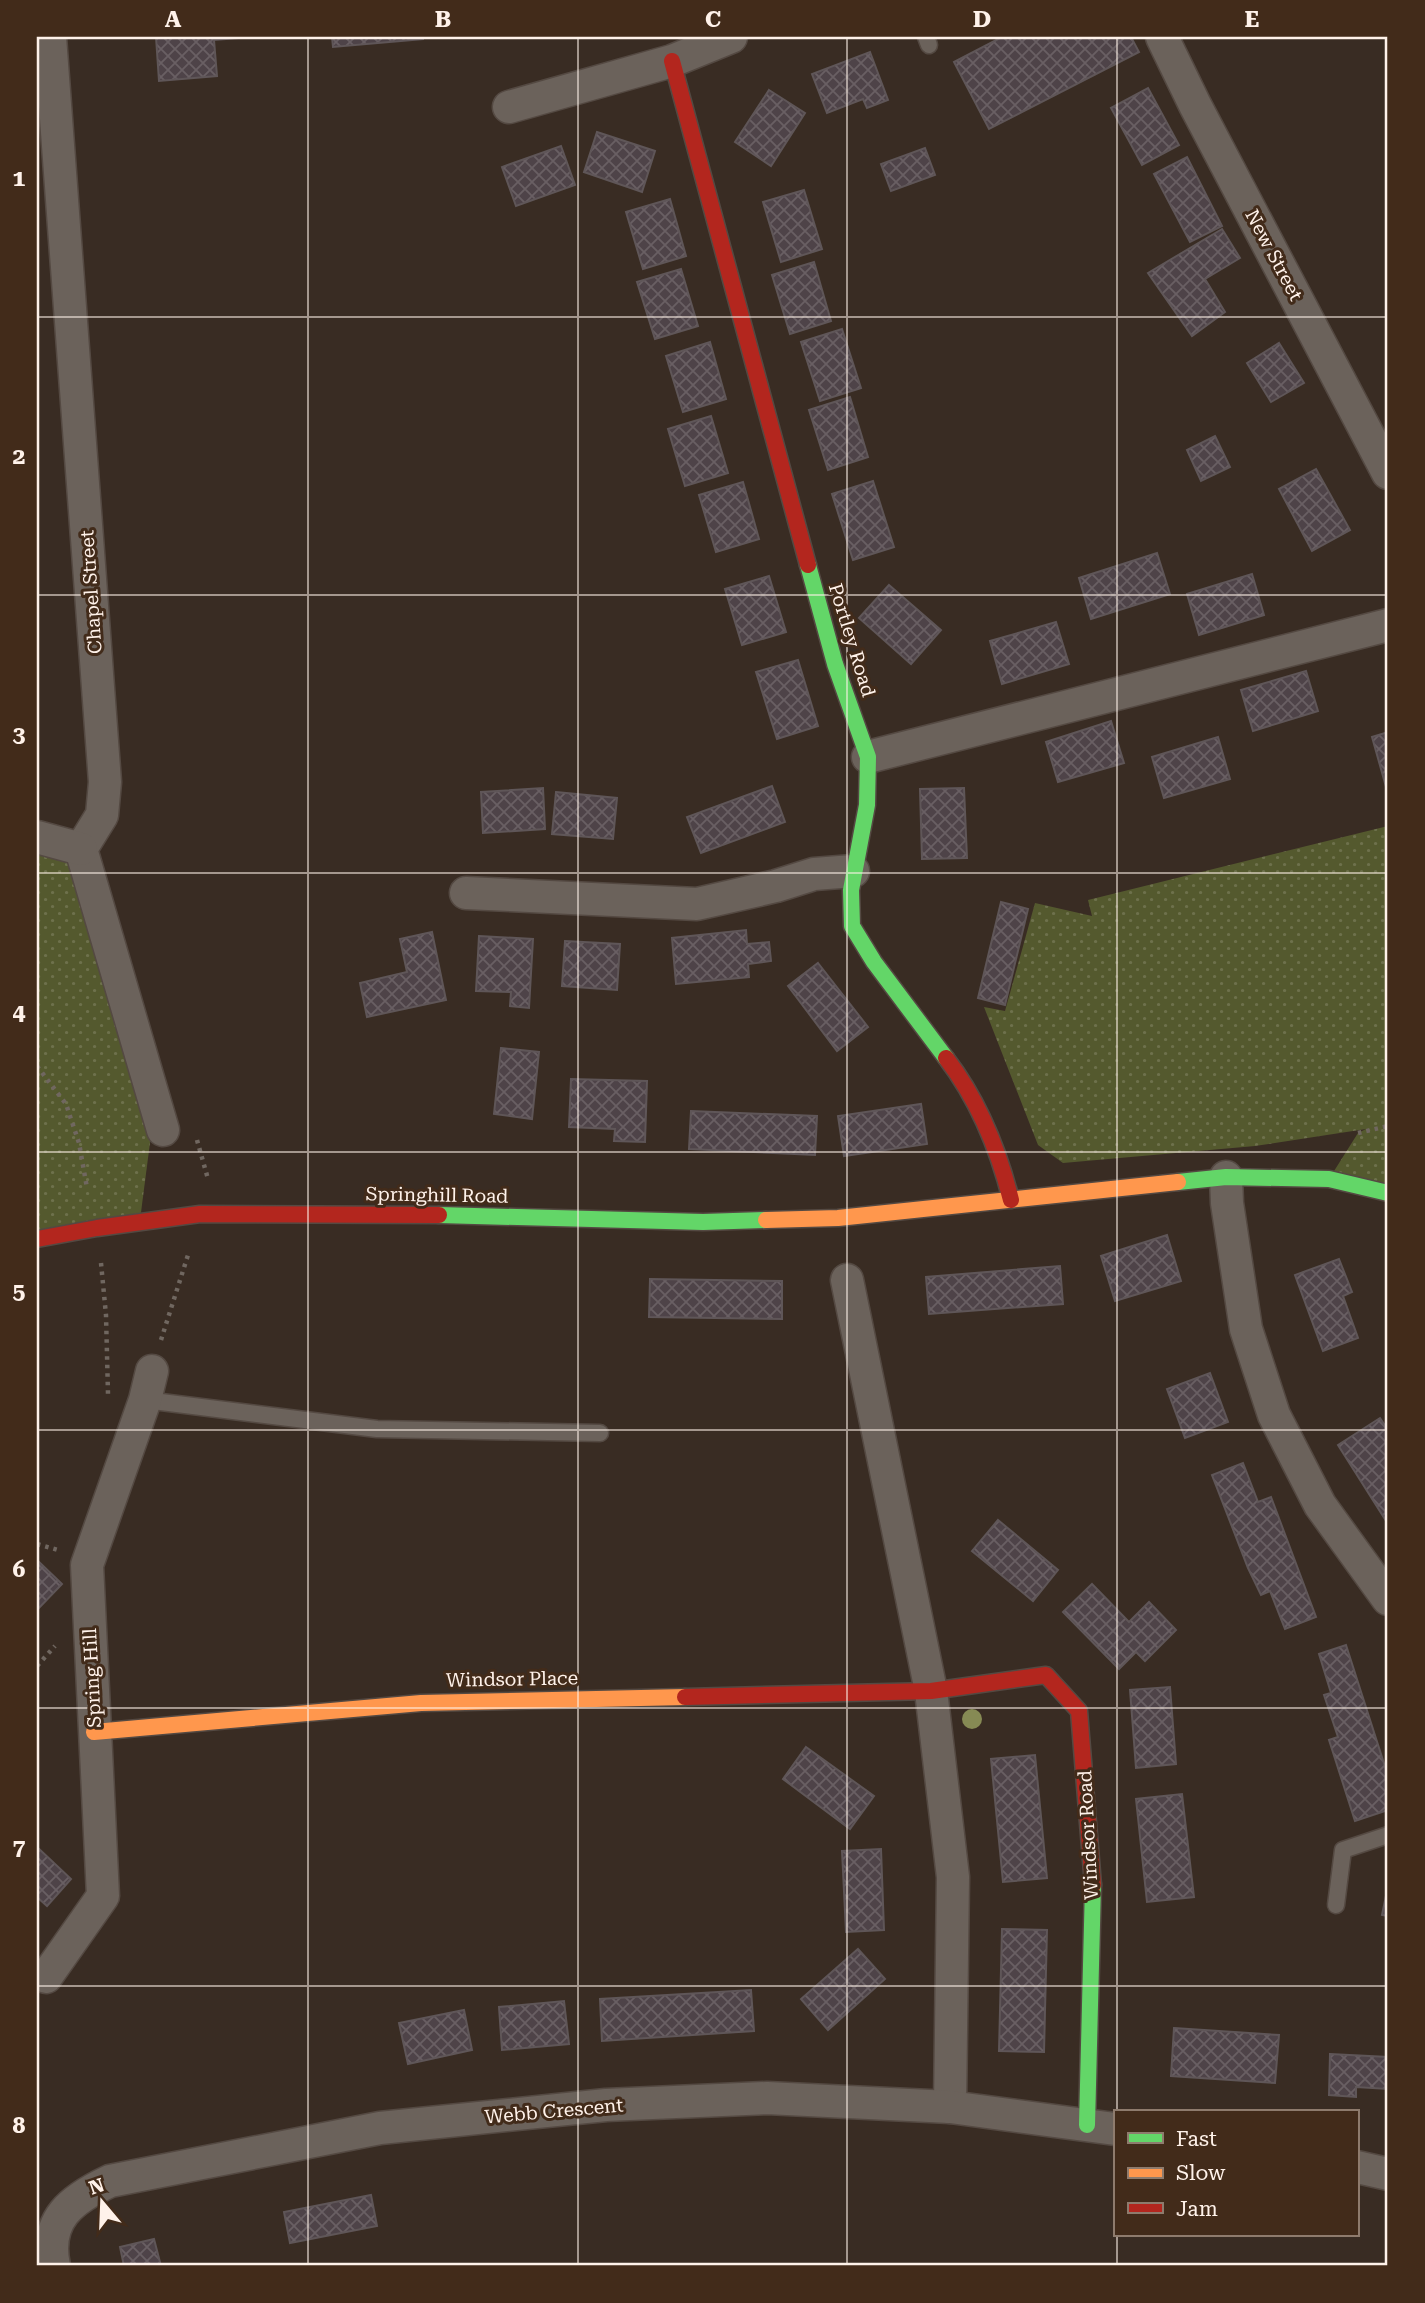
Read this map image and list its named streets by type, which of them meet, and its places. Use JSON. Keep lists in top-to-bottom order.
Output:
{
  "streets": {
    "street": [
      "New Street",
      "Chapel Street",
      "Portley Road",
      "Springhill Road",
      "Spring Hill",
      "Windsor Place",
      "Windsor Road",
      "Webb Crescent"
    ]
  },
  "crossings": [
    ["Portley Road", "Springhill Road"],
    ["Spring Hill", "Windsor Place"],
    ["Windsor Place", "Windsor Road"],
    ["Windsor Road", "Webb Crescent"]
  ],
  "legend": ["Fast", "Slow", "Jam"],
  "north": "top",
  "grid": {
    "columns": [
      "A",
      "B",
      "C",
      "D",
      "E"
    ],
    "rows": [
      "1",
      "2",
      "3",
      "4",
      "5",
      "6",
      "7",
      "8"
    ]
  }
}
